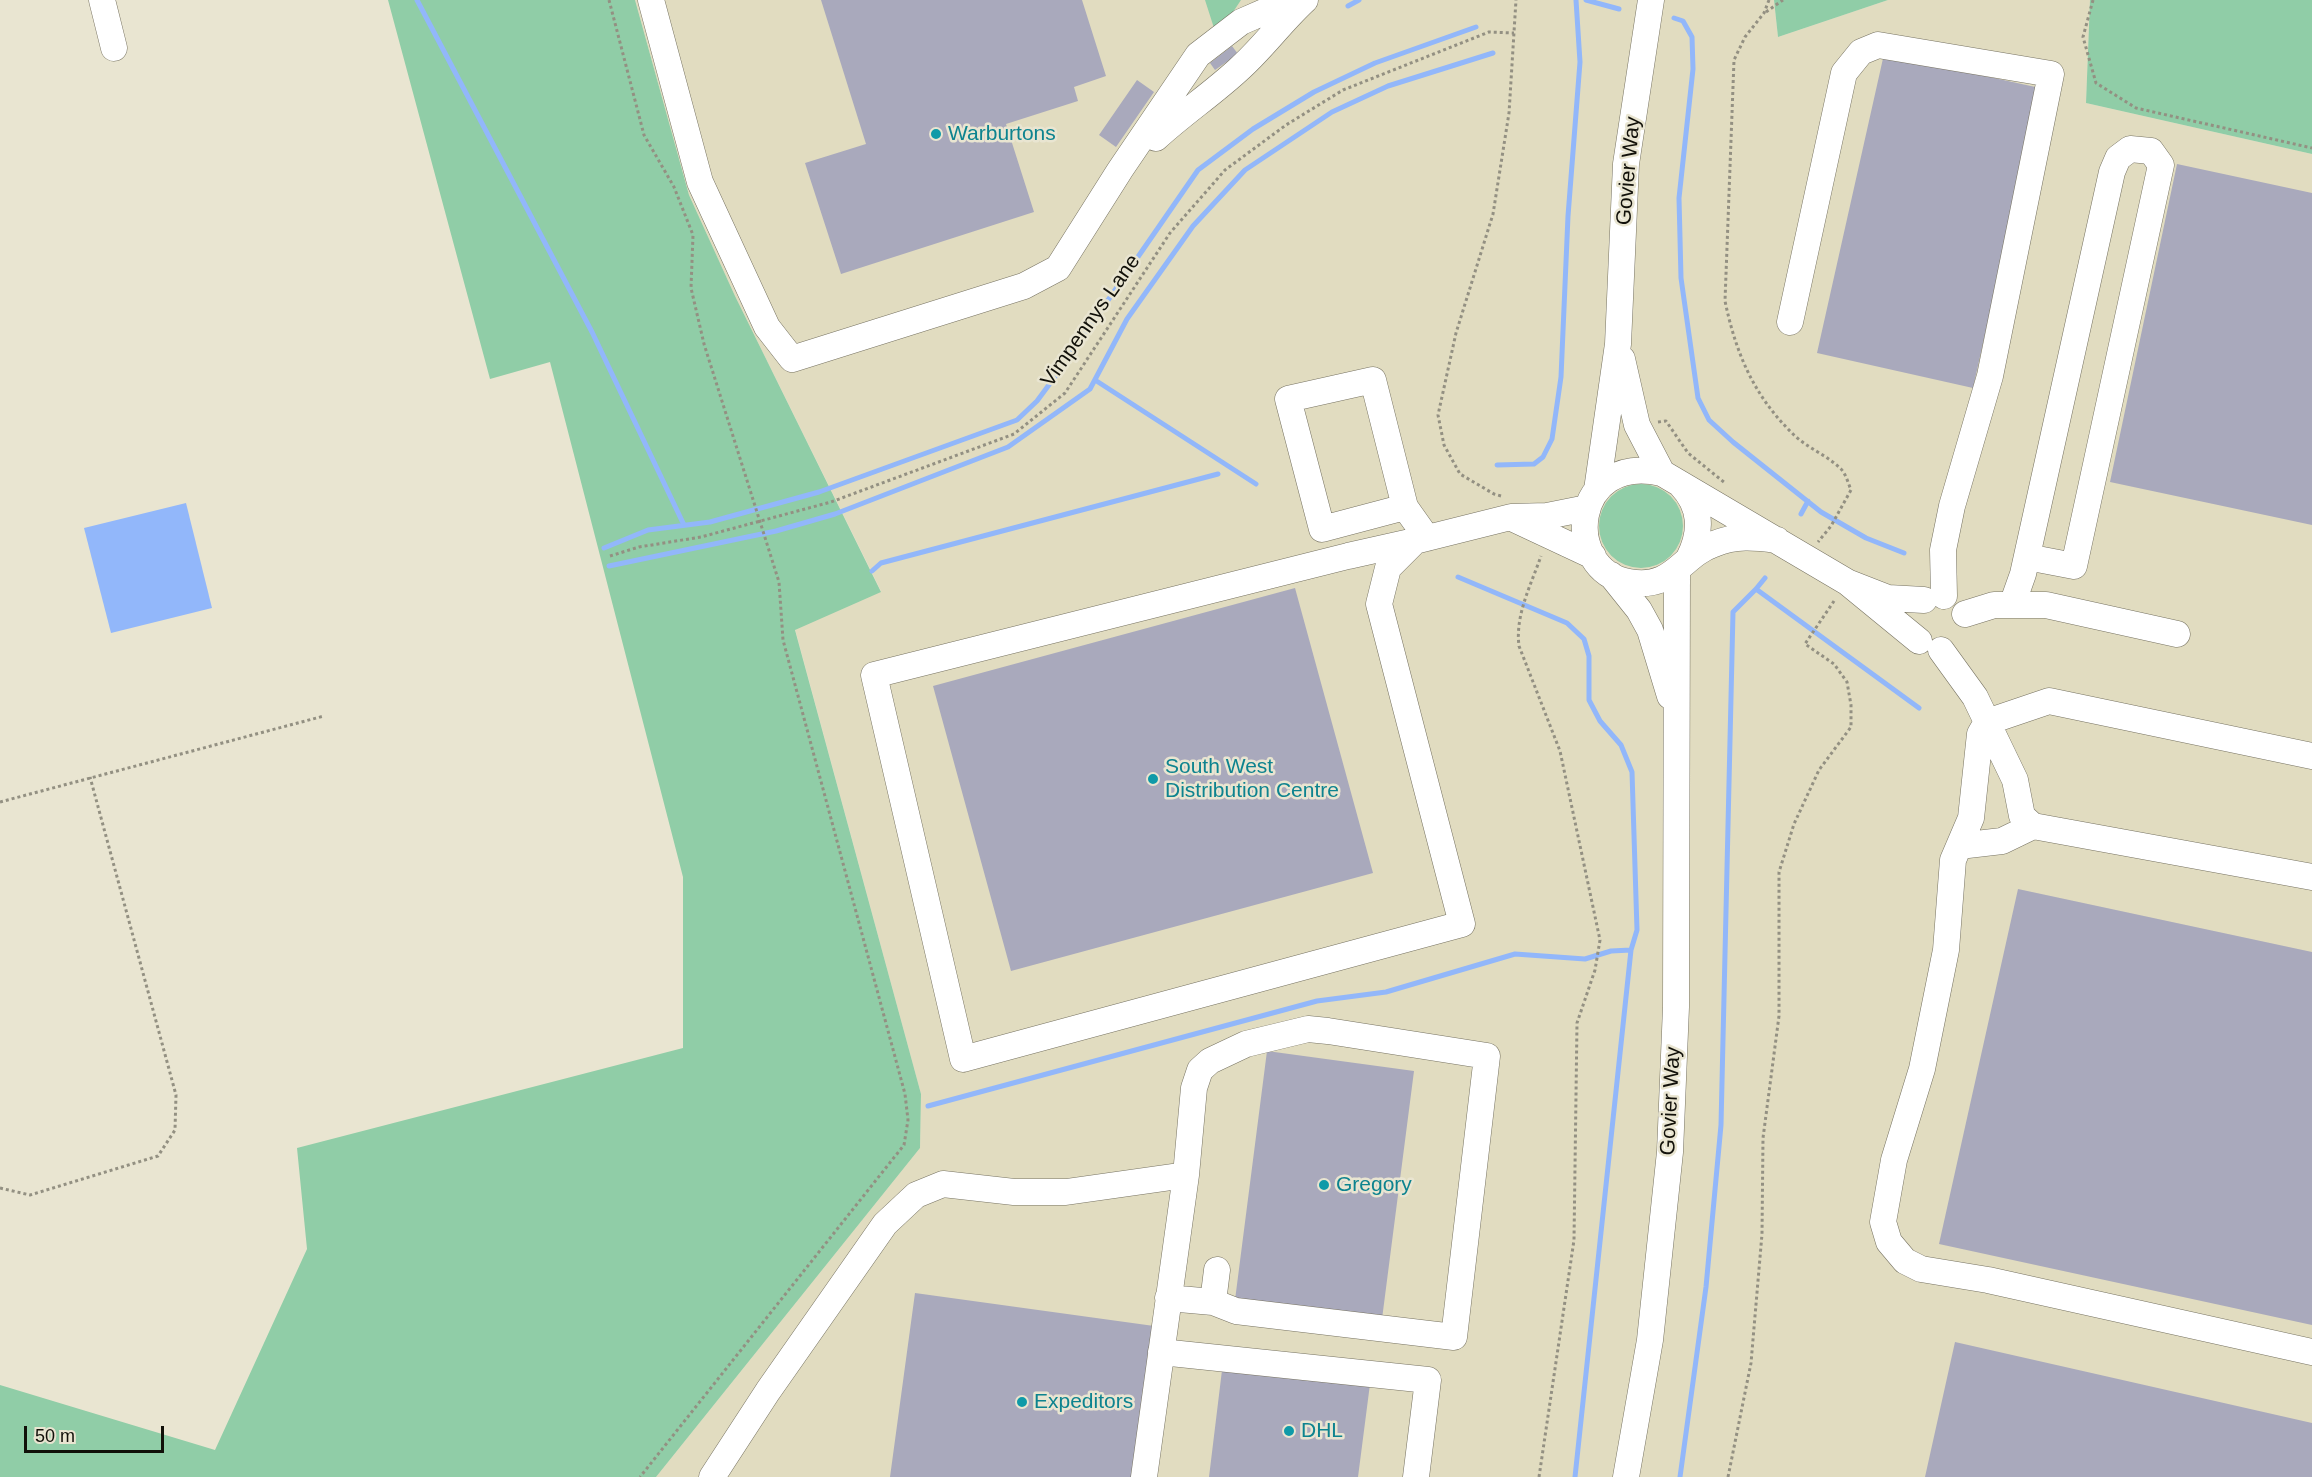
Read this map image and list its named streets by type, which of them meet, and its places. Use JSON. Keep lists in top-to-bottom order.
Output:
{
  "streets": {
    "street": ["Govier Way"],
    "path": ["Vimpennys Lane"]
  },
  "places": [
    "Warburtons",
    "South West Distribution Centre",
    "Gregory",
    "Expeditors",
    "DHL"
  ],
  "scale_bar": "50 m"
}
